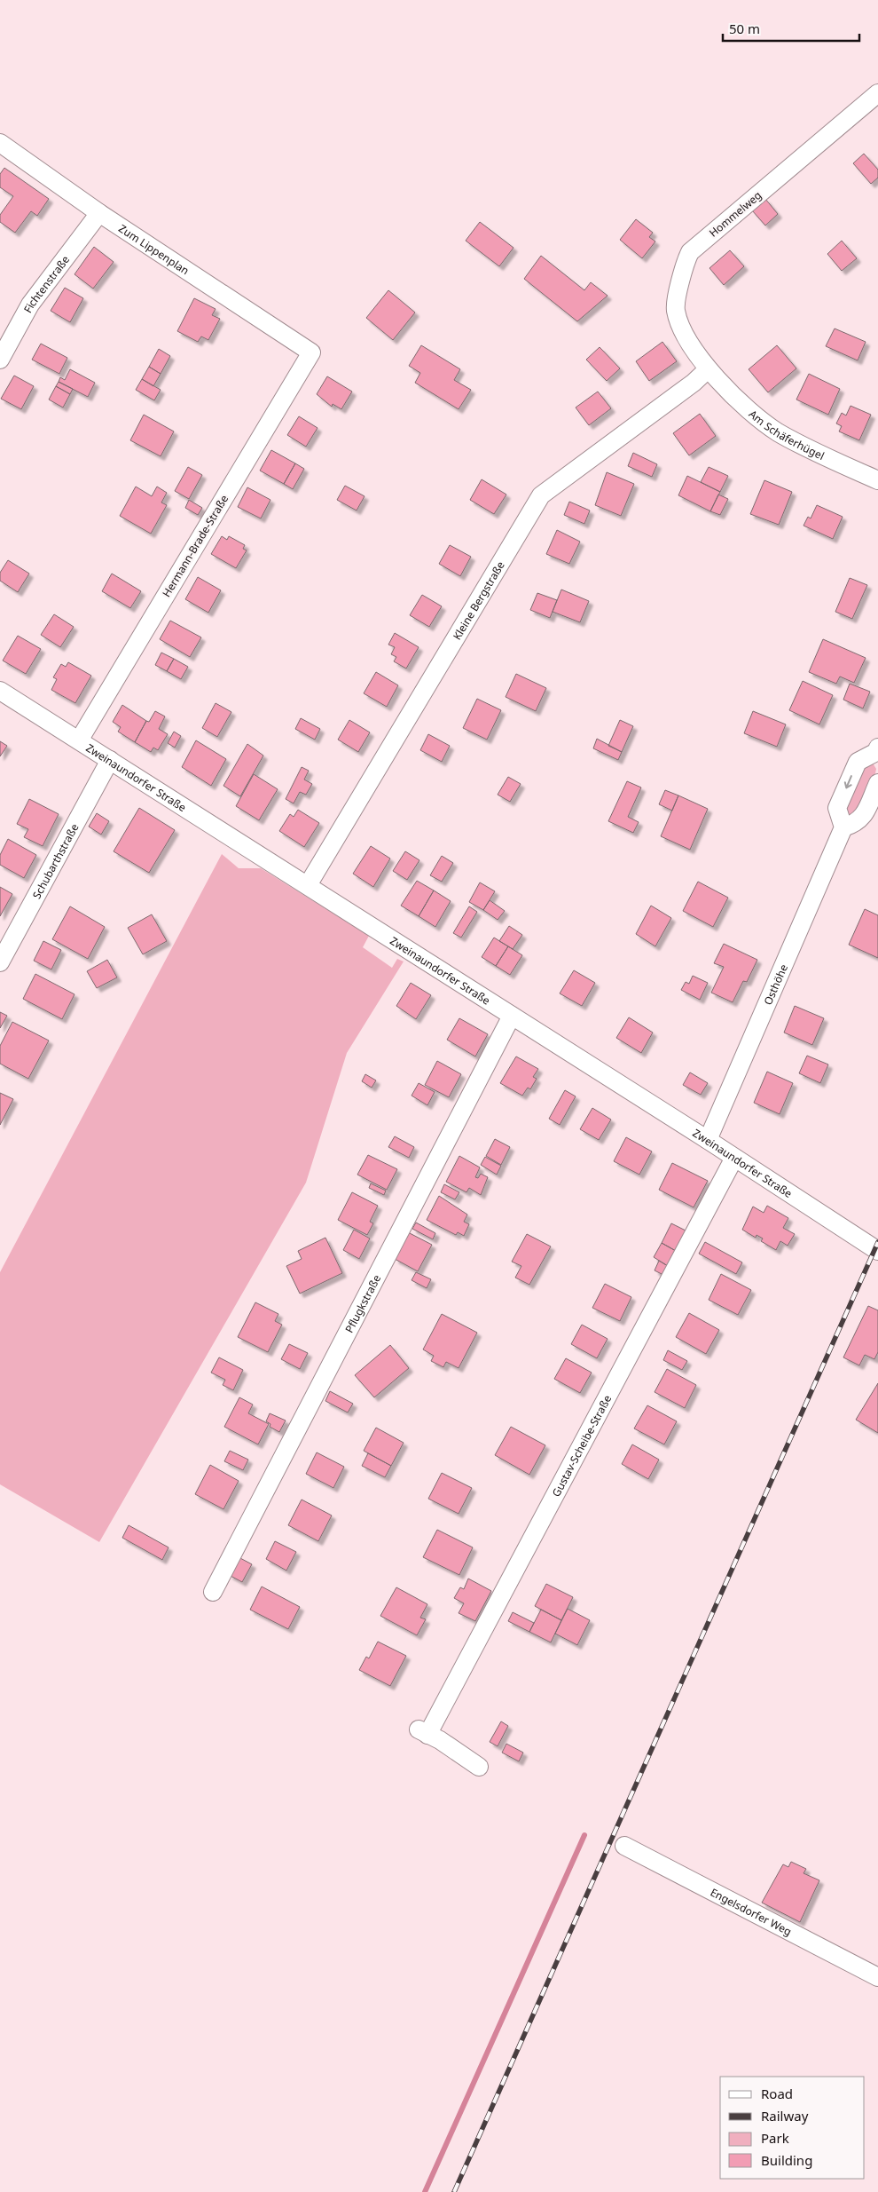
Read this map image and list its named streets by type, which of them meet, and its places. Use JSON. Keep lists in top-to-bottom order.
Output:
{
  "streets": {
    "street": [
      "Hommelweg",
      "Zum Lippenplan",
      "Fichtenstraße",
      "Am Schäferhügel",
      "Hermann-Brade-Straße",
      "Kleine Bergstraße",
      "Zweinaundorfer Straße",
      "Schubarthstraße",
      "Osthöhe",
      "Pflugkstraße",
      "Gustav-Scheibe-Straße",
      "Engelsdorfer Weg"
    ]
  },
  "crossings": [
    ["Hommelweg", "Am Schäferhügel"],
    ["Hommelweg", "Kleine Bergstraße"],
    ["Zum Lippenplan", "Fichtenstraße"],
    ["Zum Lippenplan", "Hermann-Brade-Straße"],
    ["Am Schäferhügel", "Kleine Bergstraße"],
    ["Hermann-Brade-Straße", "Zweinaundorfer Straße"],
    ["Kleine Bergstraße", "Zweinaundorfer Straße"],
    ["Zweinaundorfer Straße", "Schubarthstraße"],
    ["Zweinaundorfer Straße", "Osthöhe"],
    ["Zweinaundorfer Straße", "Pflugkstraße"],
    ["Zweinaundorfer Straße", "Gustav-Scheibe-Straße"]
  ],
  "legend": [
    "Road",
    "Railway",
    "Park",
    "Building"
  ],
  "scale_bar": "50 m"
}
